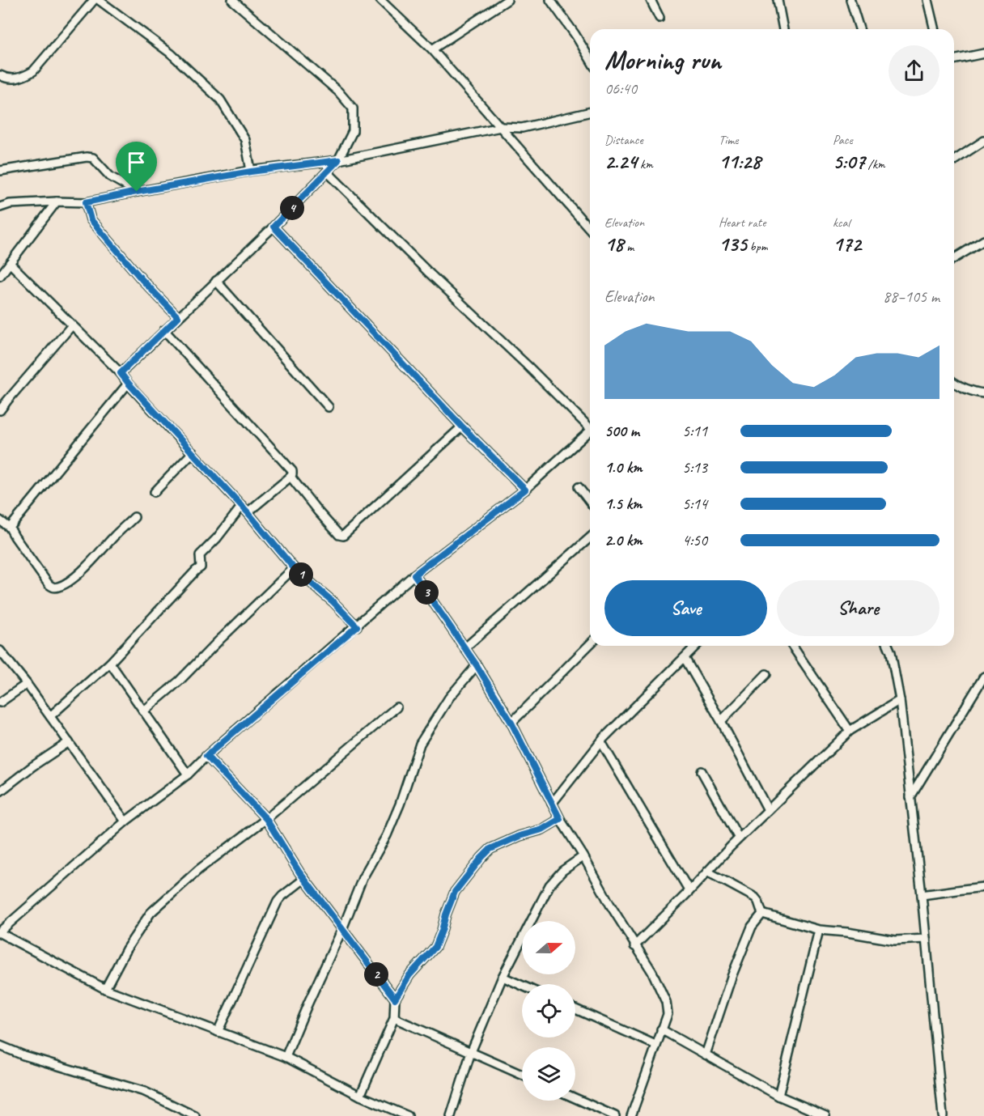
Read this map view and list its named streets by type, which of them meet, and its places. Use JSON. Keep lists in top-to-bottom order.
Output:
{
  "north": "right",
  "page": {
    "heading": ["Morning run", "06:40"],
    "stats": [
      ["Distance", "2.24 km"],
      ["Time", "11:28"],
      ["Pace", "5:07 /km"],
      ["Elevation", "18 m"],
      ["Heart rate", "135 bpm"],
      ["kcal", "172"]
    ],
    "pins": [
      "4",
      "1",
      "3",
      "2"
    ],
    "chart": ["Elevation", "88–105 m"],
    "list": [
      {
        "name": "500 m",
        "note": "5:11"
      },
      {
        "name": "1.0 km",
        "note": "5:13"
      },
      {
        "name": "1.5 km",
        "note": "5:14"
      },
      {
        "name": "2.0 km",
        "note": "4:50"
      }
    ],
    "buttons": ["Save", "Share"]
  }
}
